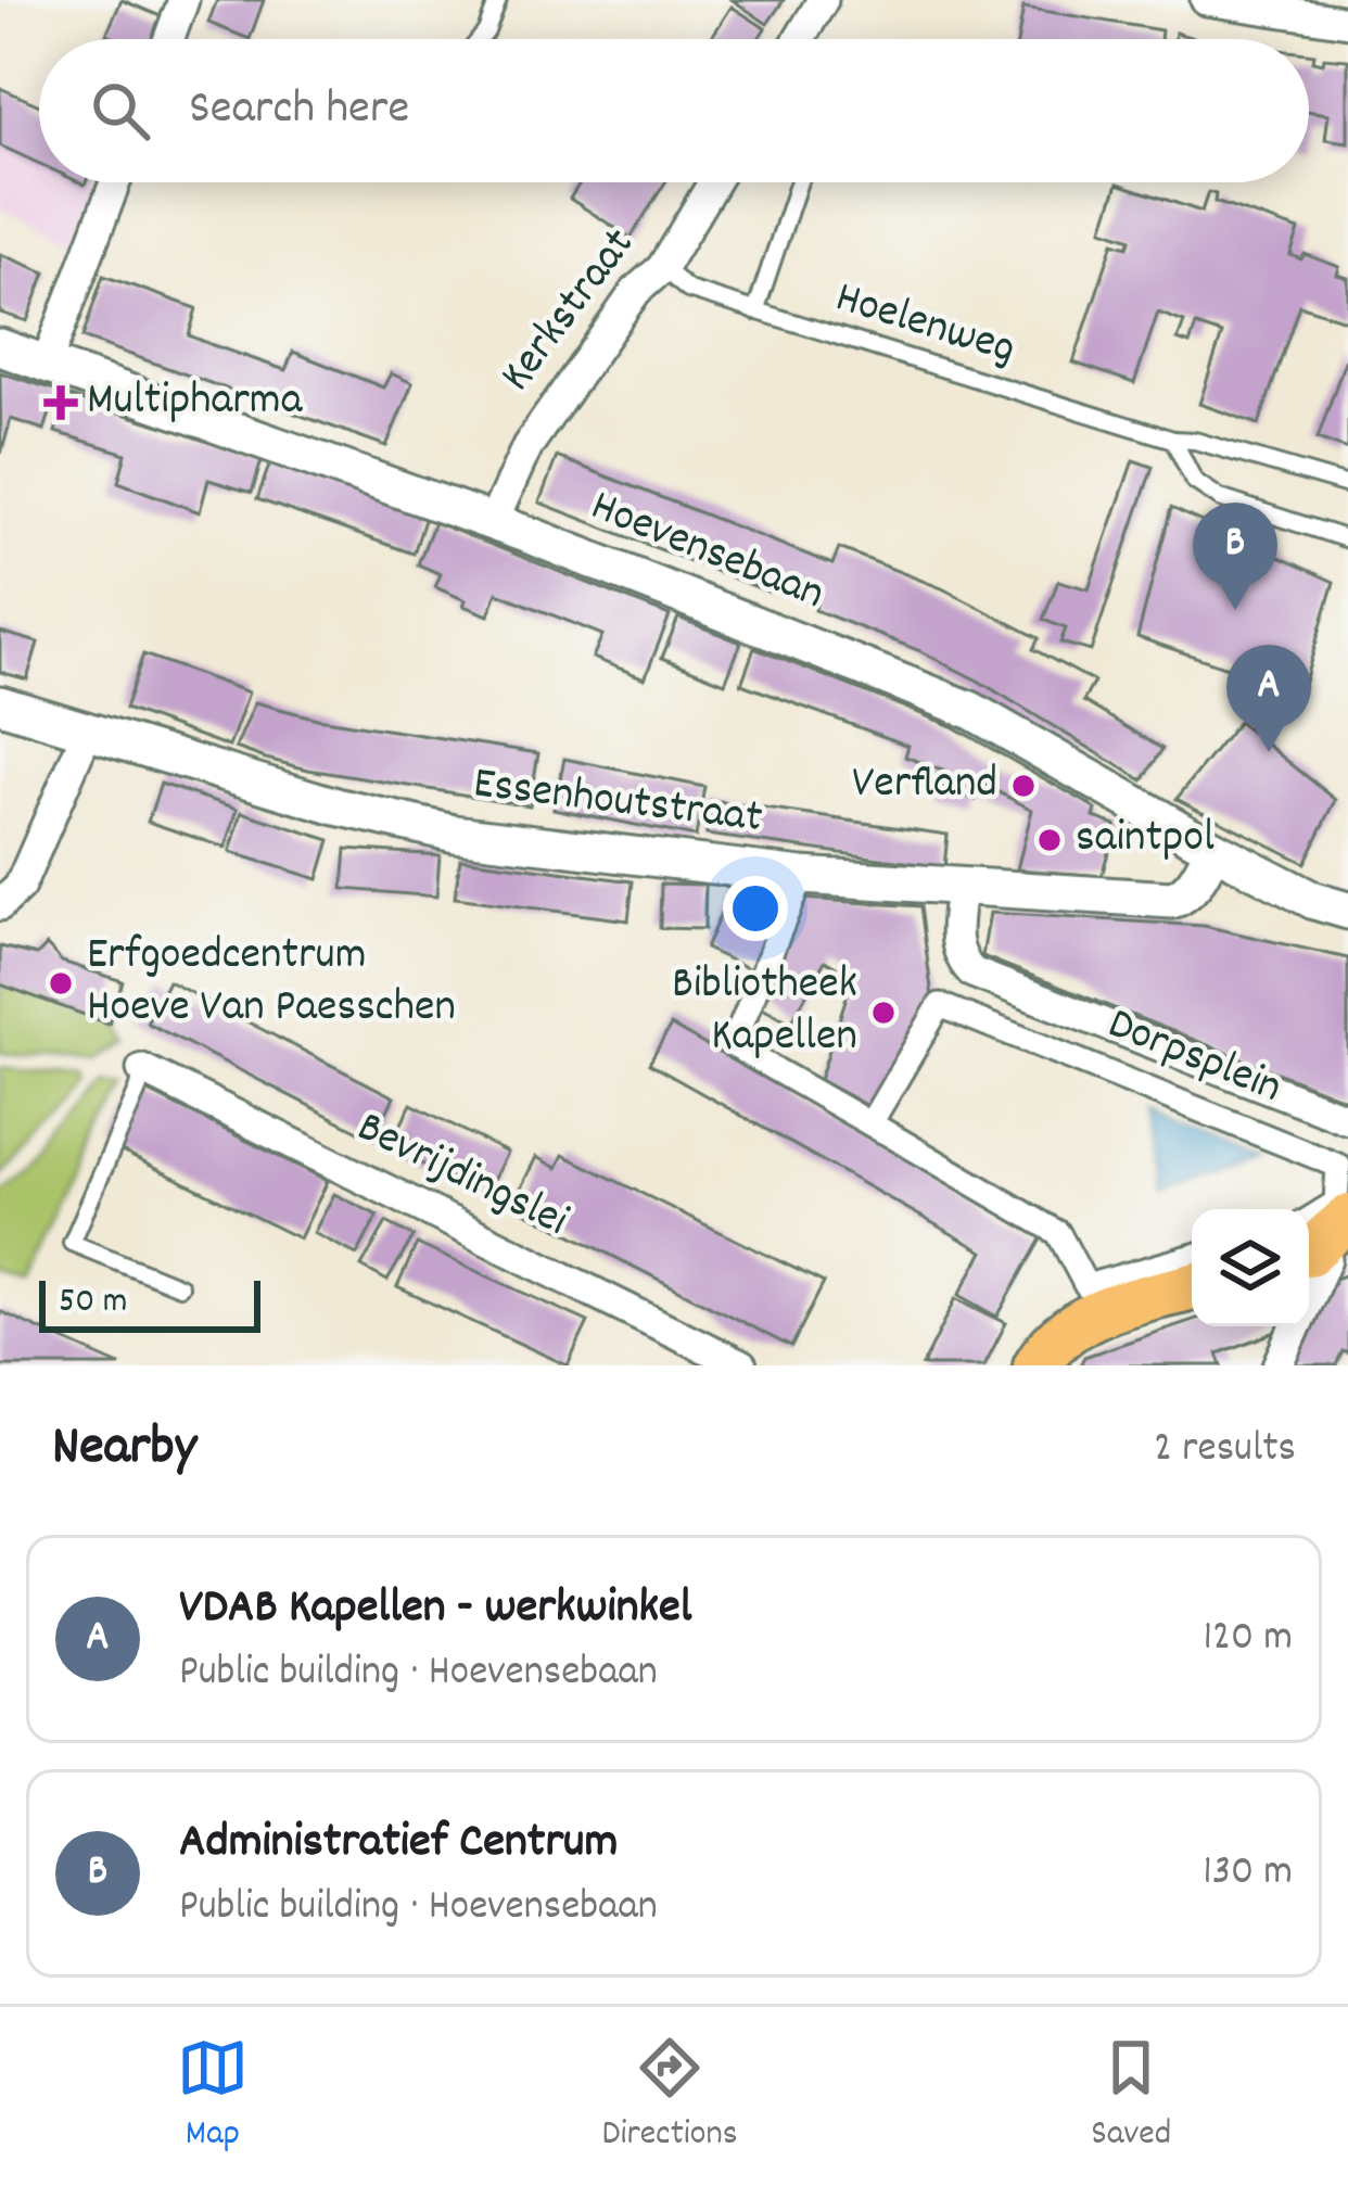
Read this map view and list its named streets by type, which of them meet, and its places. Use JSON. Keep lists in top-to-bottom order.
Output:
{
  "streets": {
    "street": [
      "Kerkstraat",
      "Hoevensebaan",
      "Essenhoutstraat",
      "Dorpsplein",
      "Bevrijdingslei"
    ],
    "lane": ["Hoelenweg"]
  },
  "crossings": [
    ["Kerkstraat", "Hoelenweg"],
    ["Kerkstraat", "Hoevensebaan"],
    ["Hoevensebaan", "Essenhoutstraat"]
  ],
  "places": {
    "health": ["Multipharma"],
    "other": [
      "Verfland",
      "saintpol",
      "Erfgoedcentrum Hoeve Van Paesschen",
      "Bibliotheek Kapellen"
    ]
  },
  "scale_bar": "50 m",
  "page": {
    "search": "Search here",
    "pins": ["B", "A"],
    "scale": "50 m",
    "heading": ["Nearby", "2 results"],
    "list": [
      {
        "mark": "A",
        "name": "VDAB Kapellen - werkwinkel",
        "note": "Public building · Hoevensebaan",
        "value": "120 m"
      },
      {
        "mark": "B",
        "name": "Administratief Centrum",
        "note": "Public building · Hoevensebaan",
        "value": "130 m"
      }
    ],
    "nav": ["Map", "Directions", "Saved"]
  }
}
